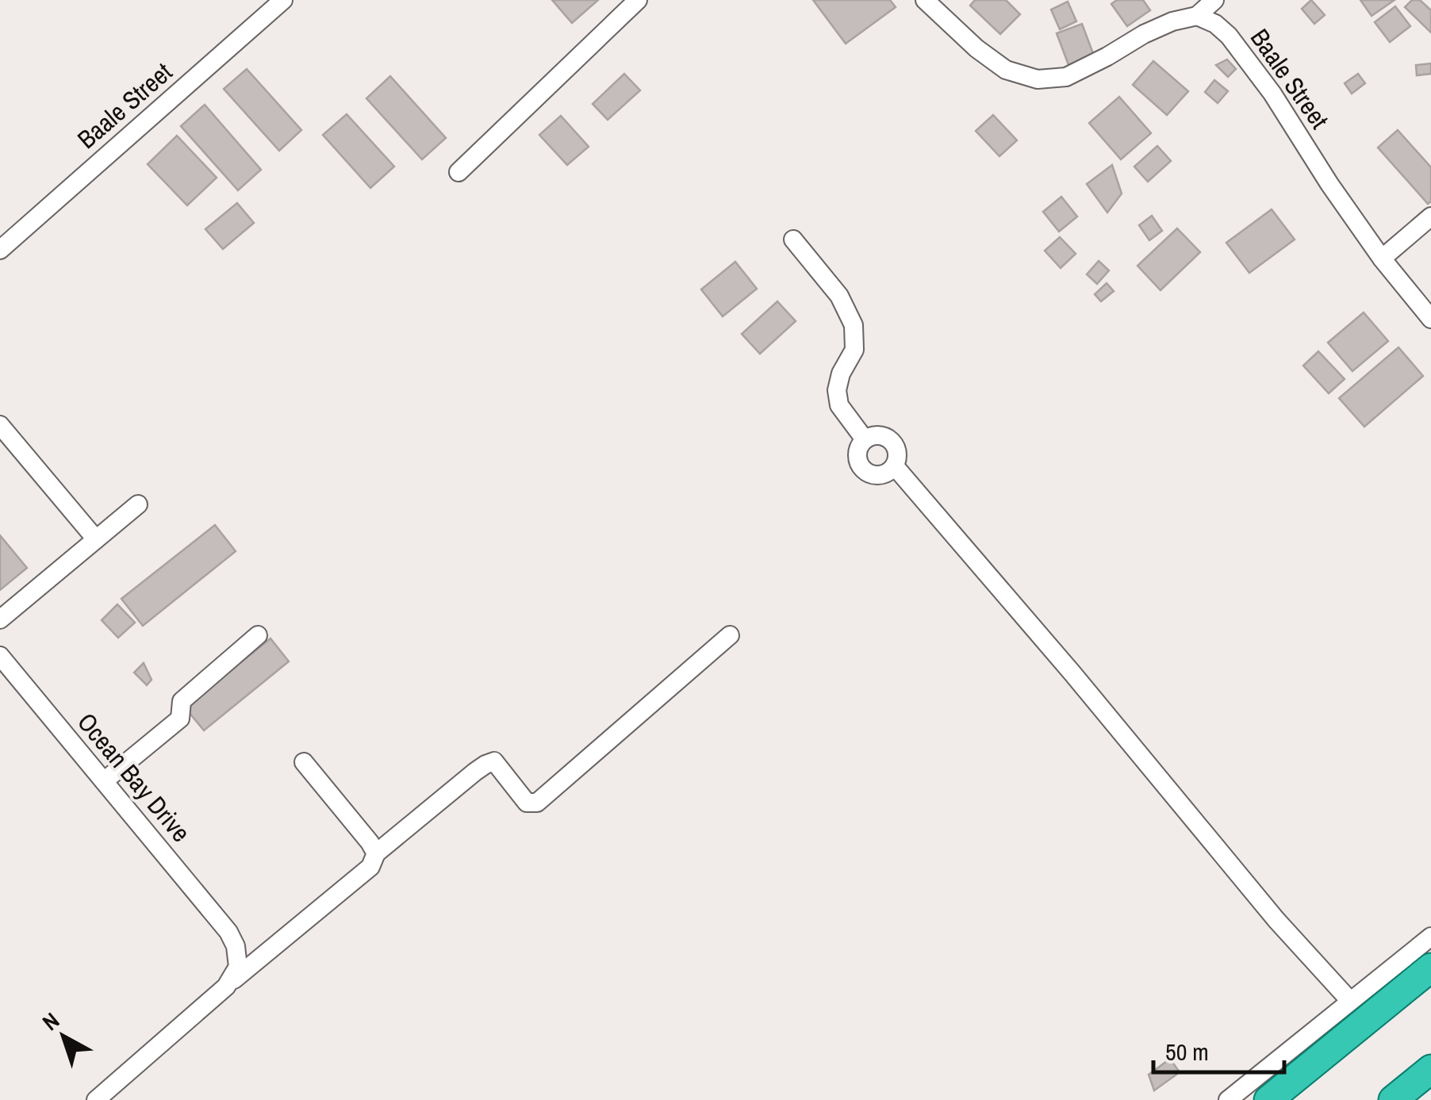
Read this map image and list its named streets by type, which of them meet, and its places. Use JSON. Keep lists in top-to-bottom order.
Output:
{
  "streets": {
    "street": ["Baale Street", "Ocean Bay Drive"]
  },
  "scale_bar": "50 m",
  "north": "top left"
}
